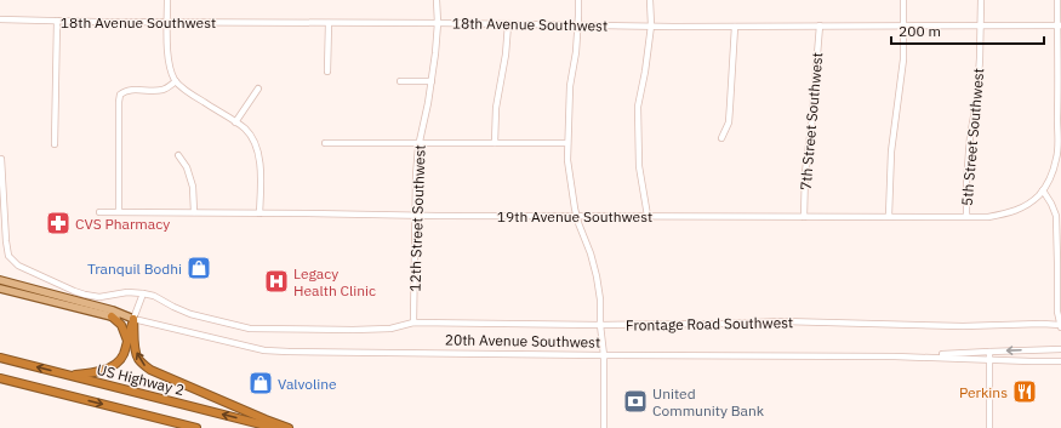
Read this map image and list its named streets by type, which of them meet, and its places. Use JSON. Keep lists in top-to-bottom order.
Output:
{
  "streets": {
    "highway": ["US Highway 2"],
    "main road": ["20th Avenue Southwest"],
    "street": [
      "18th Avenue Southwest",
      "7th Street Southwest",
      "5th Street Southwest",
      "19th Avenue Southwest",
      "12th Street Southwest",
      "Frontage Road Southwest"
    ]
  },
  "crossings": [
    ["18th Avenue Southwest", "7th Street Southwest"],
    ["18th Avenue Southwest", "5th Street Southwest"],
    ["18th Avenue Southwest", "12th Street Southwest"],
    ["7th Street Southwest", "19th Avenue Southwest"],
    ["5th Street Southwest", "19th Avenue Southwest"],
    ["19th Avenue Southwest", "12th Street Southwest"],
    ["12th Street Southwest", "Frontage Road Southwest"]
  ],
  "places": {
    "pharmacy": ["CVS Pharmacy"],
    "shop": ["Tranquil Bodhi", "Valvoline"],
    "hospital": ["Legacy Health Clinic"],
    "restaurant": ["Perkins"],
    "bank": ["United Community Bank"]
  },
  "scale_bar": "200 m"
}
